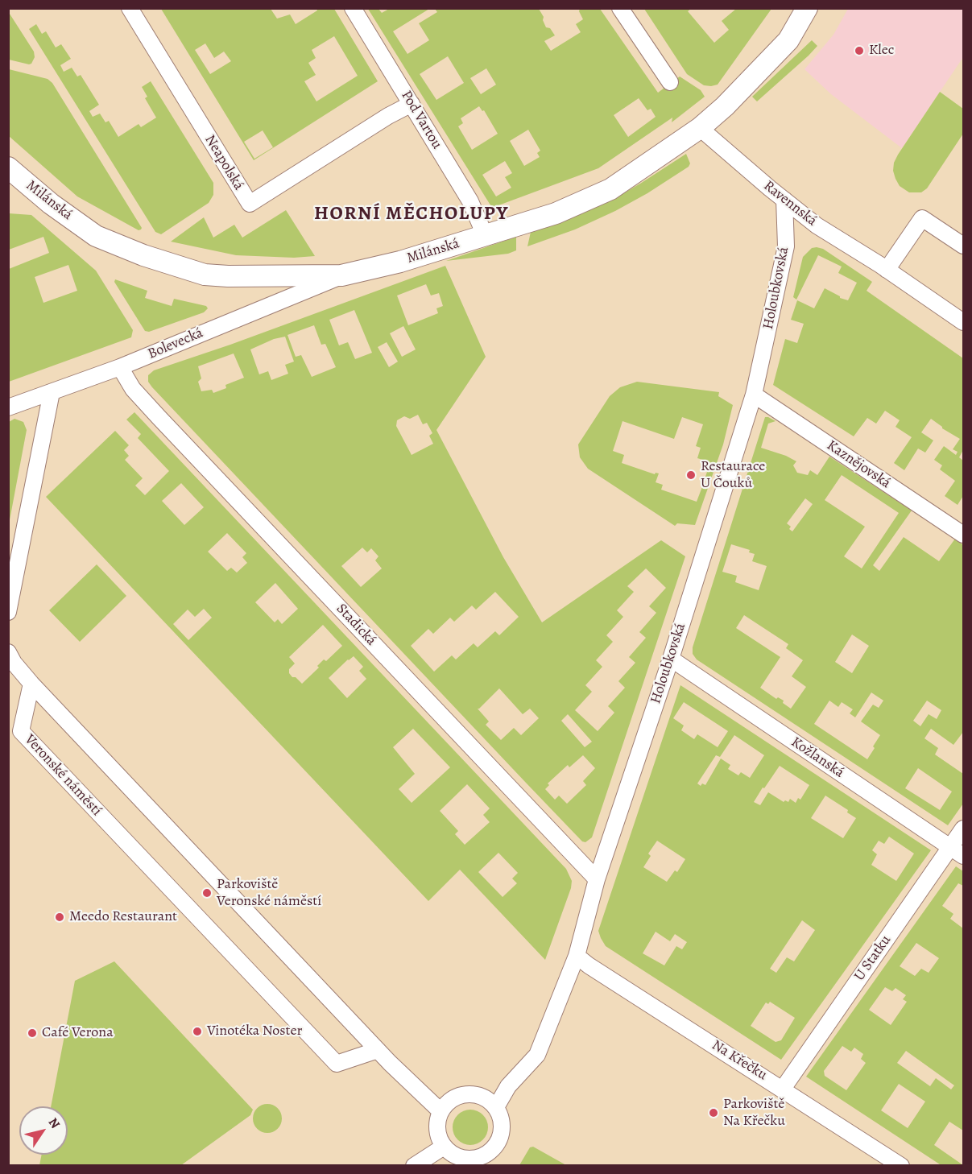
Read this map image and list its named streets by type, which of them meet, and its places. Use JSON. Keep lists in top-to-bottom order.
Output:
{
  "streets": {
    "street": [
      "Pod Vartou",
      "Neapolská",
      "Milánská",
      "Ravennská",
      "Holoubkovská",
      "Bolevecká",
      "Kaznějovská",
      "Stadická",
      "Kožlanská",
      "Veronské náměstí",
      "U Statku",
      "Na Křečku"
    ]
  },
  "crossings": [
    ["Pod Vartou", "Neapolská"],
    ["Pod Vartou", "Milánská"],
    ["Milánská", "Ravennská"],
    ["Milánská", "Bolevecká"],
    ["Ravennská", "Holoubkovská"],
    ["Holoubkovská", "Kaznějovská"],
    ["Holoubkovská", "Stadická"],
    ["Holoubkovská", "Kožlanská"],
    ["Holoubkovská", "Na Křečku"],
    ["Bolevecká", "Stadická"],
    ["Kožlanská", "U Statku"],
    ["U Statku", "Na Křečku"]
  ],
  "districts": ["HORNÍ MĚCHOLUPY"],
  "places": [
    "Klec",
    "Restaurace U Čouků",
    "Parkoviště Veronské náměstí",
    "Meedo Restaurant",
    "Vinotéka Noster",
    "Café Verona",
    "Parkoviště Na Křečku"
  ],
  "north": "top right"
}
